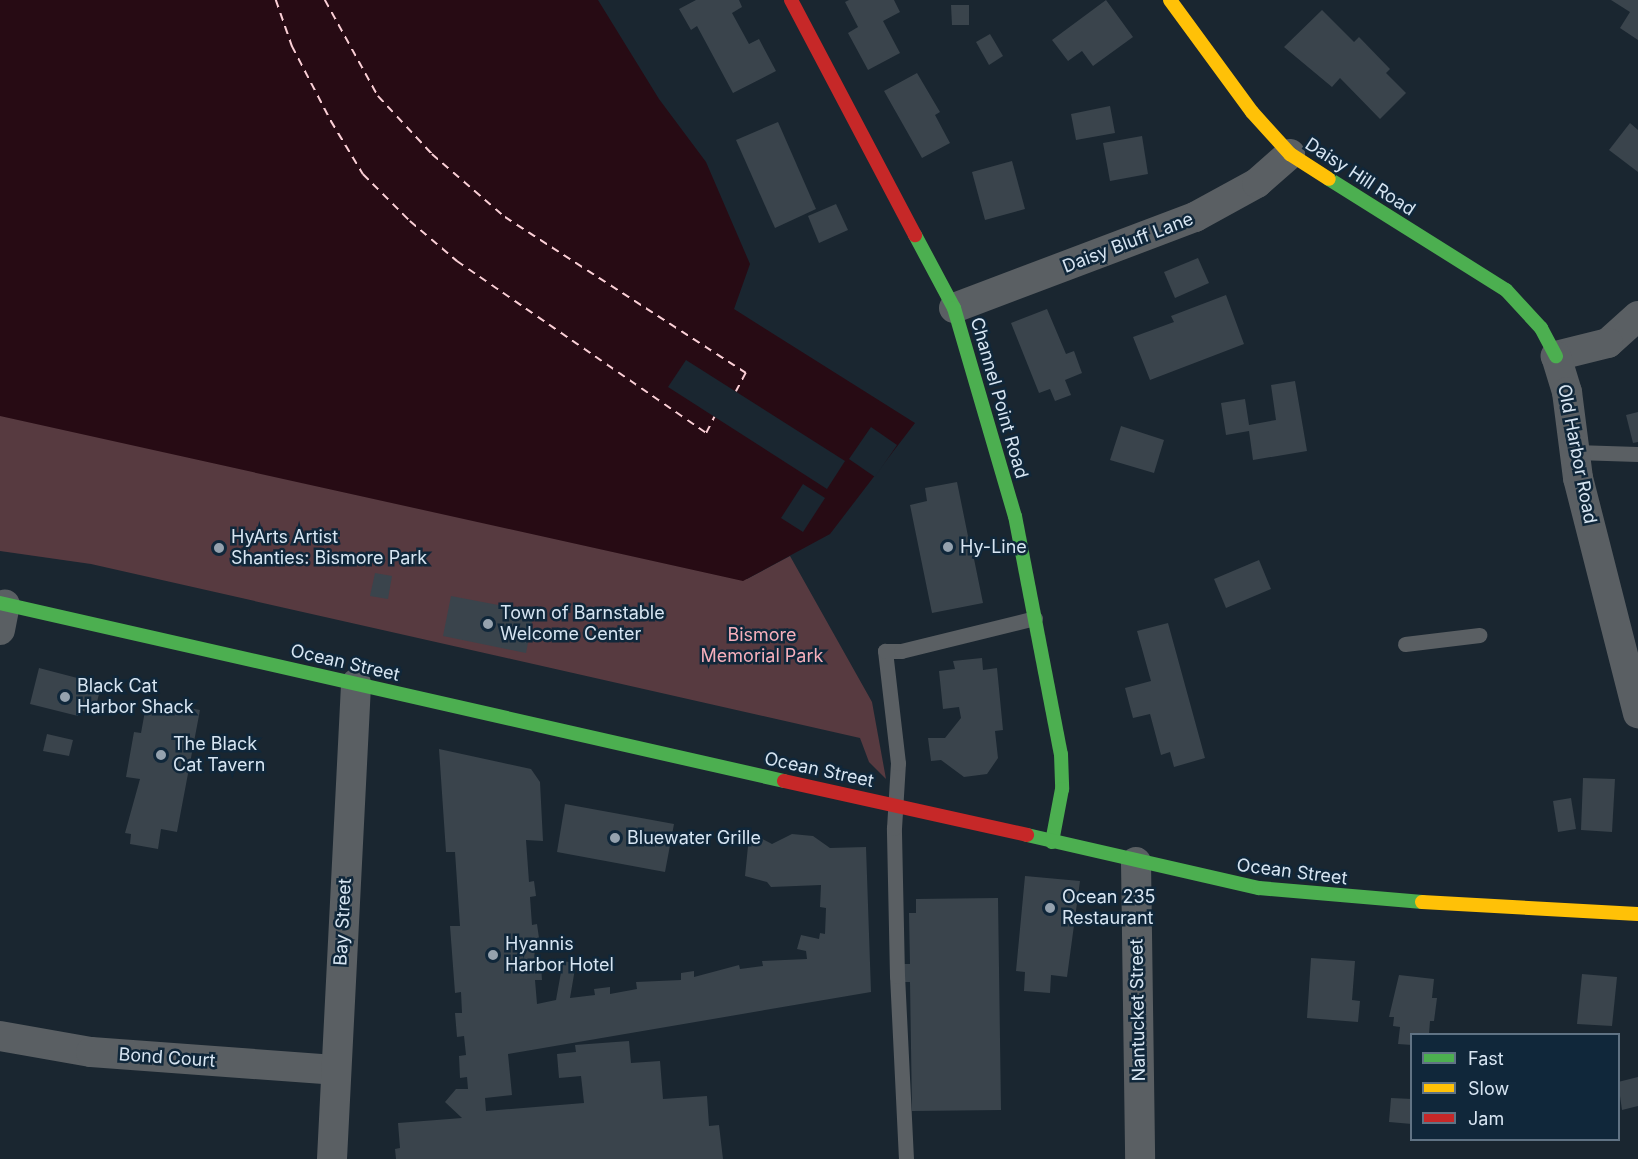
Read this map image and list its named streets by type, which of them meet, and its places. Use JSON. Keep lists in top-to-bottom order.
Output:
{
  "streets": {
    "main road": ["Daisy Hill Road", "Channel Point Road", "Ocean Street"],
    "street": [
      "Daisy Bluff Lane",
      "Old Harbor Road",
      "Bay Street",
      "Nantucket Street",
      "Bond Court"
    ]
  },
  "crossings": [
    ["Daisy Hill Road", "Daisy Bluff Lane"],
    ["Daisy Hill Road", "Old Harbor Road"],
    ["Daisy Bluff Lane", "Channel Point Road"],
    ["Channel Point Road", "Ocean Street"],
    ["Ocean Street", "Bay Street"],
    ["Ocean Street", "Nantucket Street"],
    ["Bay Street", "Bond Court"]
  ],
  "parks": ["Bismore Memorial Park"],
  "places": [
    "Hy-Line",
    "HyArts Artist Shanties: Bismore Park",
    "Town of Barnstable Welcome Center",
    "Black Cat Harbor Shack",
    "The Black Cat Tavern",
    "Bluewater Grille",
    "Ocean 235 Restaurant",
    "Hyannis Harbor Hotel"
  ],
  "legend": ["Fast", "Slow", "Jam"]
}
